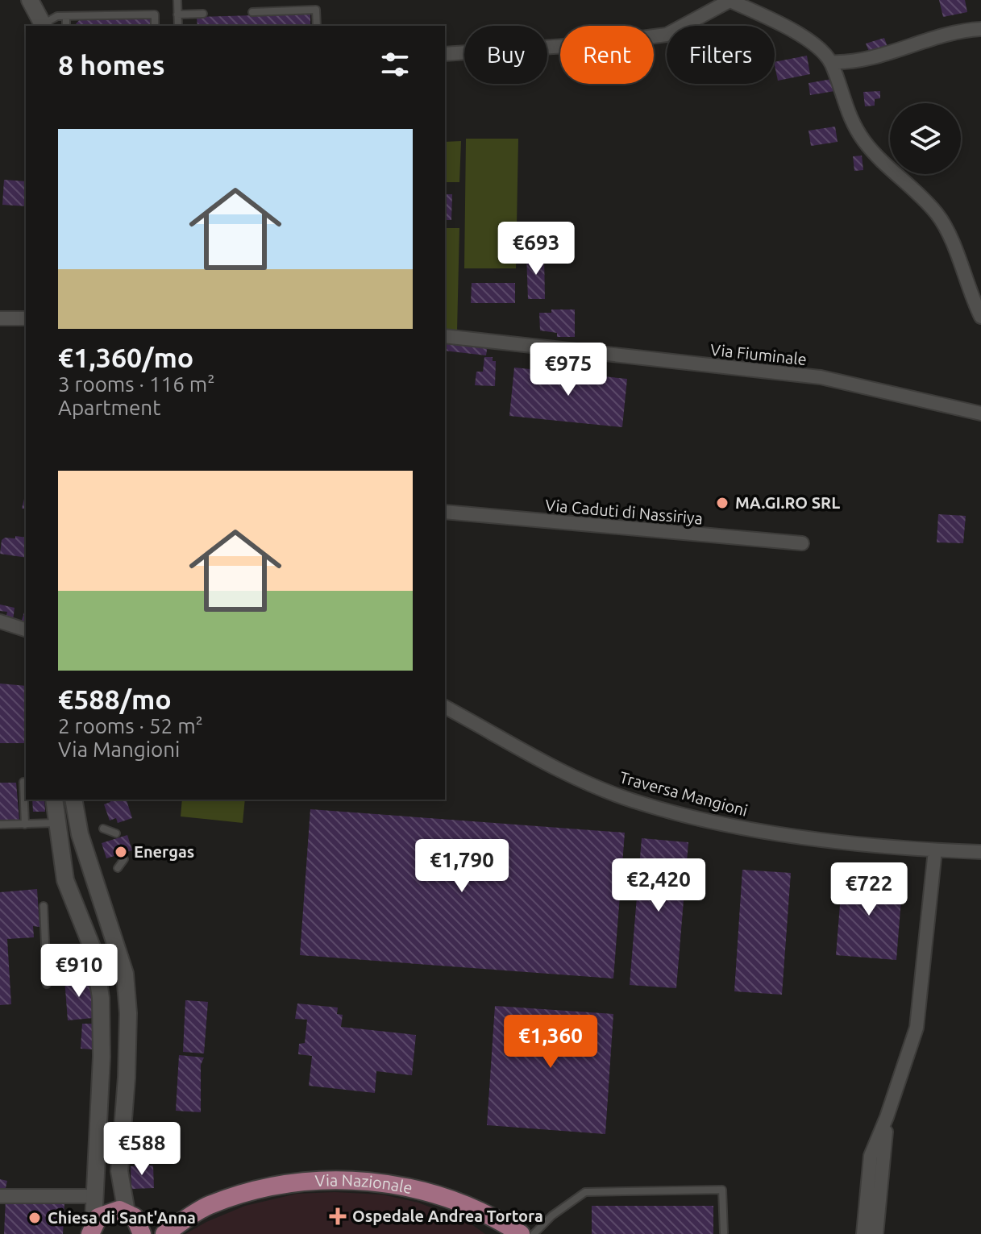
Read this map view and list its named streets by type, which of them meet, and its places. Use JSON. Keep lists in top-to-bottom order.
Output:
{
  "streets": {
    "main road": ["Via Nazionale"],
    "street": ["Via Fiuminale", "Via Caduti di Nassiriya", "Traversa Mangioni"]
  },
  "places": {
    "other": ["MA.GI.RO SRL", "Energas", "Chiesa di Sant'Anna"],
    "health": ["Ospedale Andrea Tortora"]
  },
  "page": {
    "chip": ["Buy", "Rent", "Filters"],
    "heading": "8 homes",
    "list": [
      {
        "name": "€1,360/mo",
        "note": "3 rooms · 116 m² · Apartment"
      },
      {
        "name": "€588/mo",
        "note": "2 rooms · 52 m² · Via Mangioni"
      }
    ],
    "price": [
      "€693",
      "€975",
      "€1,790",
      "€2,420",
      "€722",
      "€910",
      "€1,360",
      "€588"
    ]
  }
}
